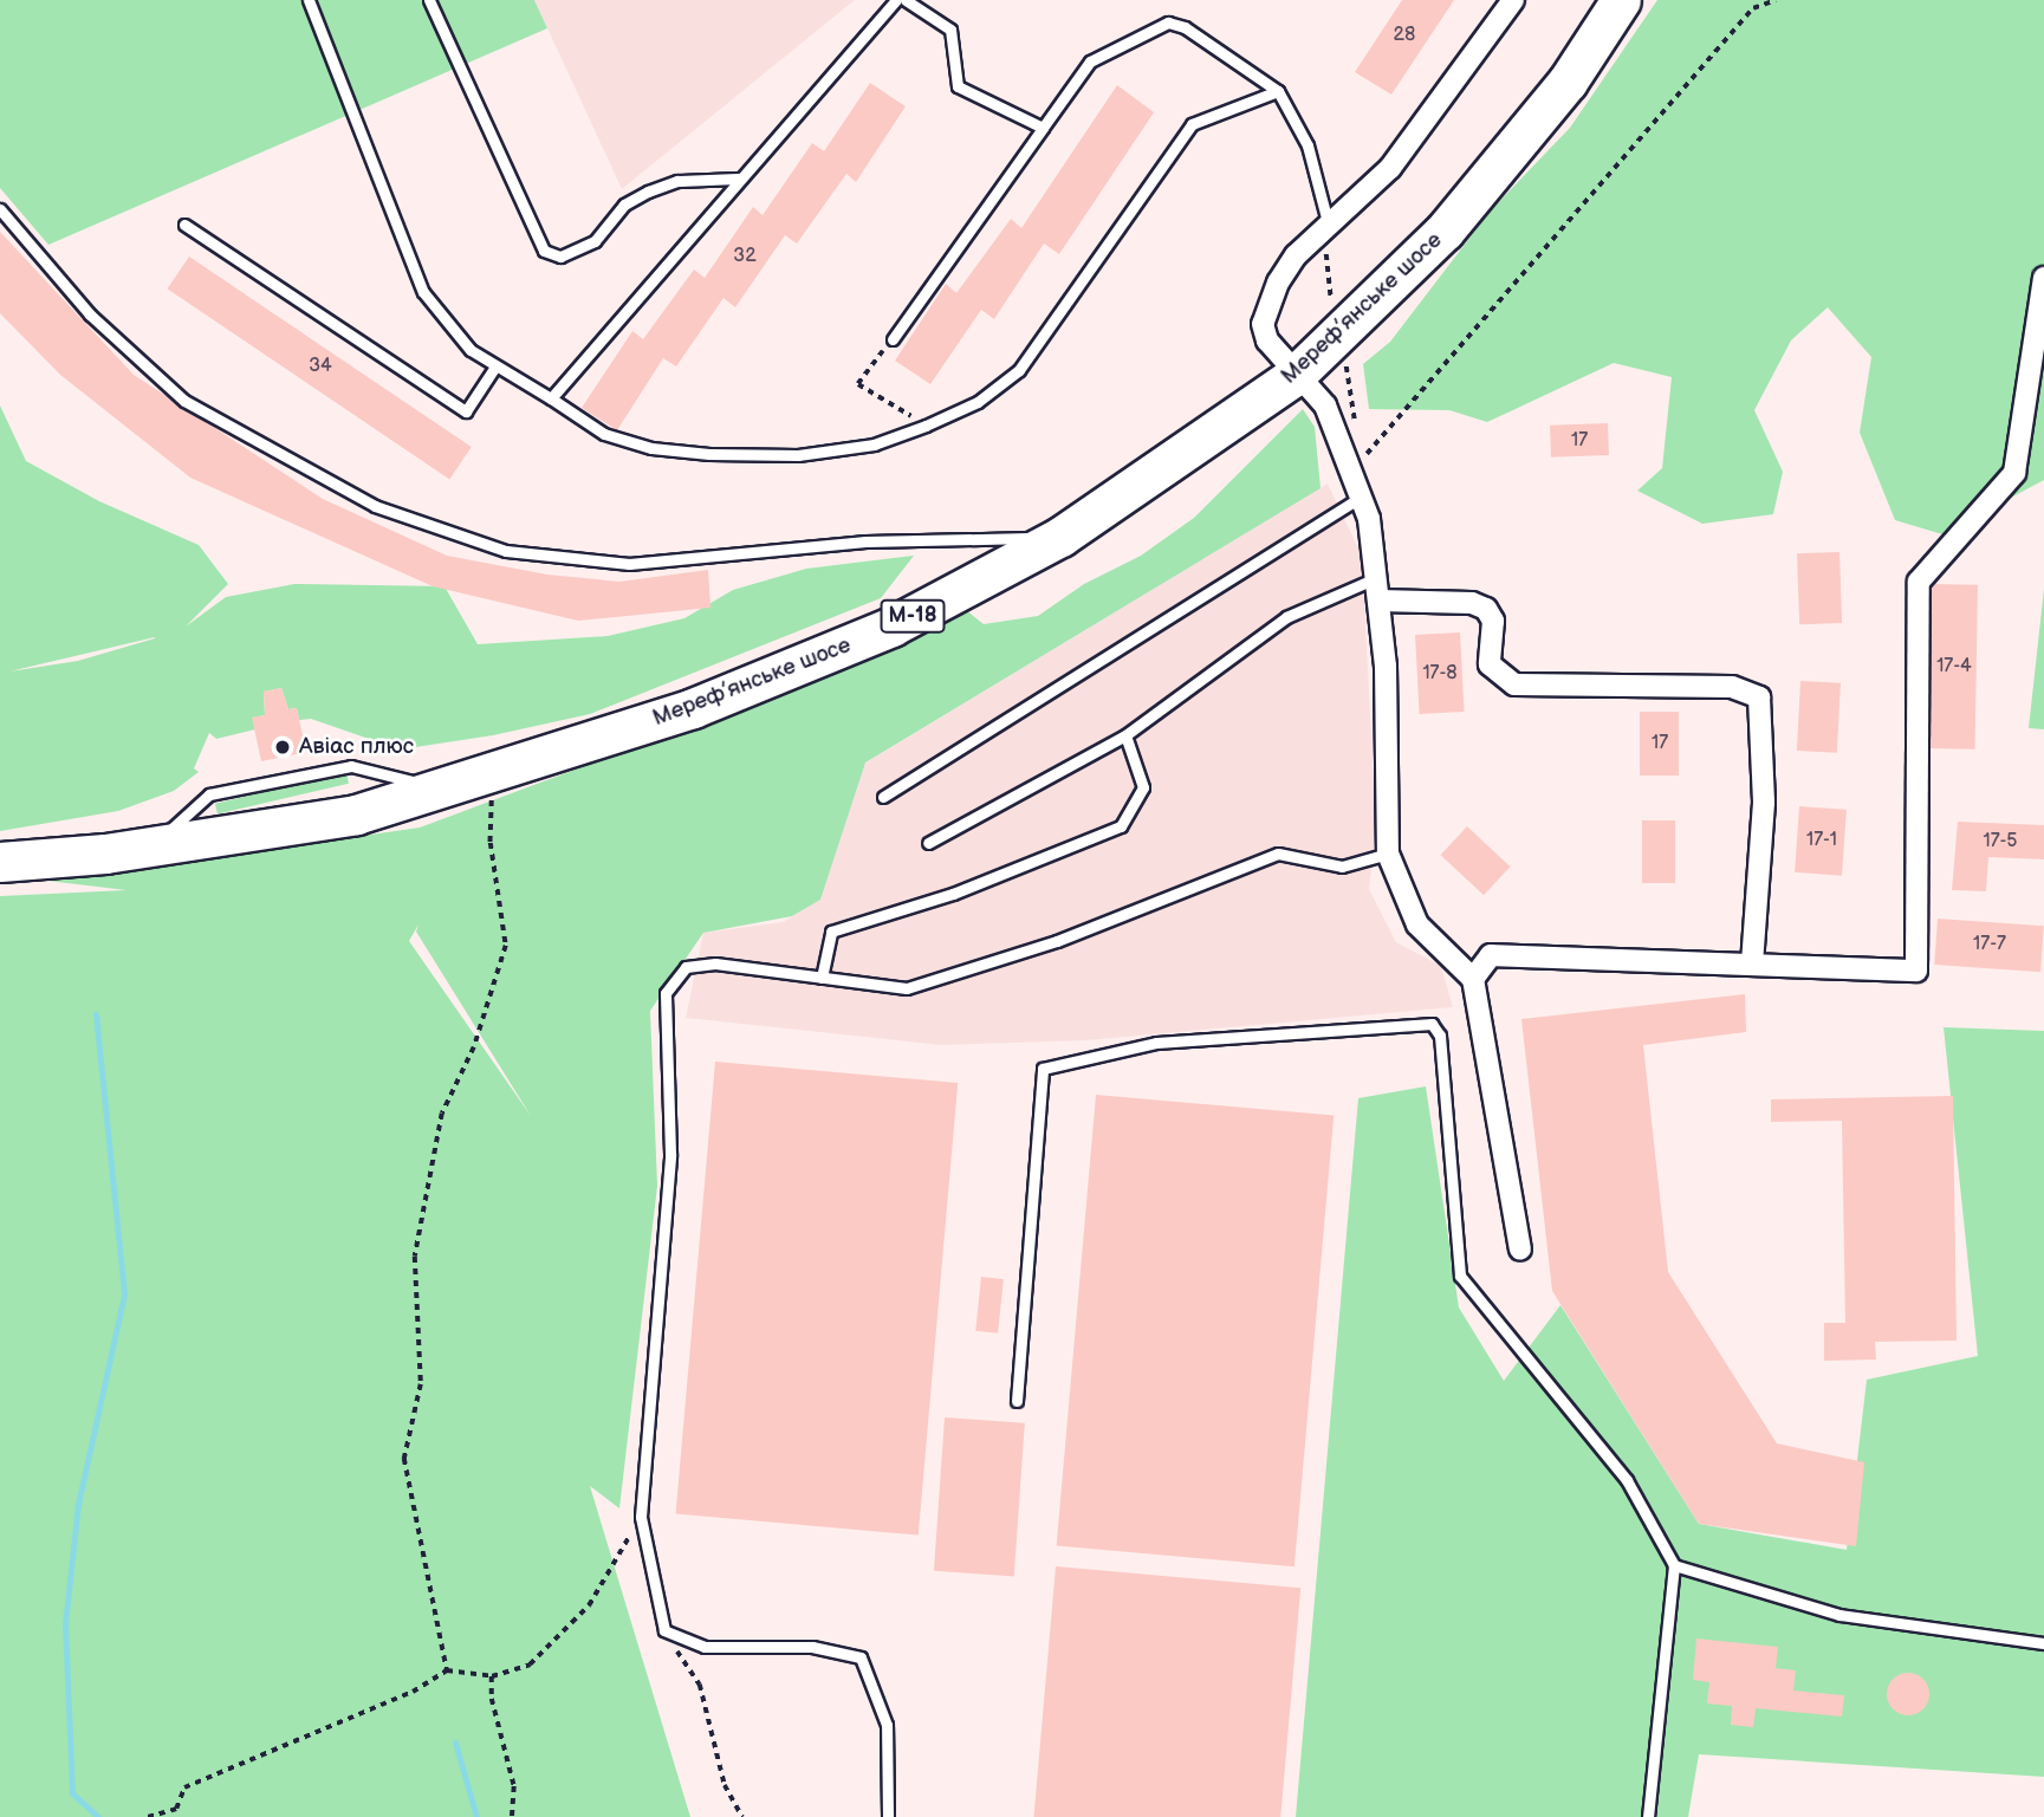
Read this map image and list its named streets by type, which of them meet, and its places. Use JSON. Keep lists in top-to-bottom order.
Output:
{
  "streets": {
    "highway": ["Мереф’янське шосе", "М-18"]
  },
  "places": ["Авіас плюс"],
  "house_numbers": [
    "28",
    "32",
    "34",
    "17",
    "17-4",
    "17-8",
    "17",
    "17-1",
    "17-5",
    "17-7"
  ]
}
